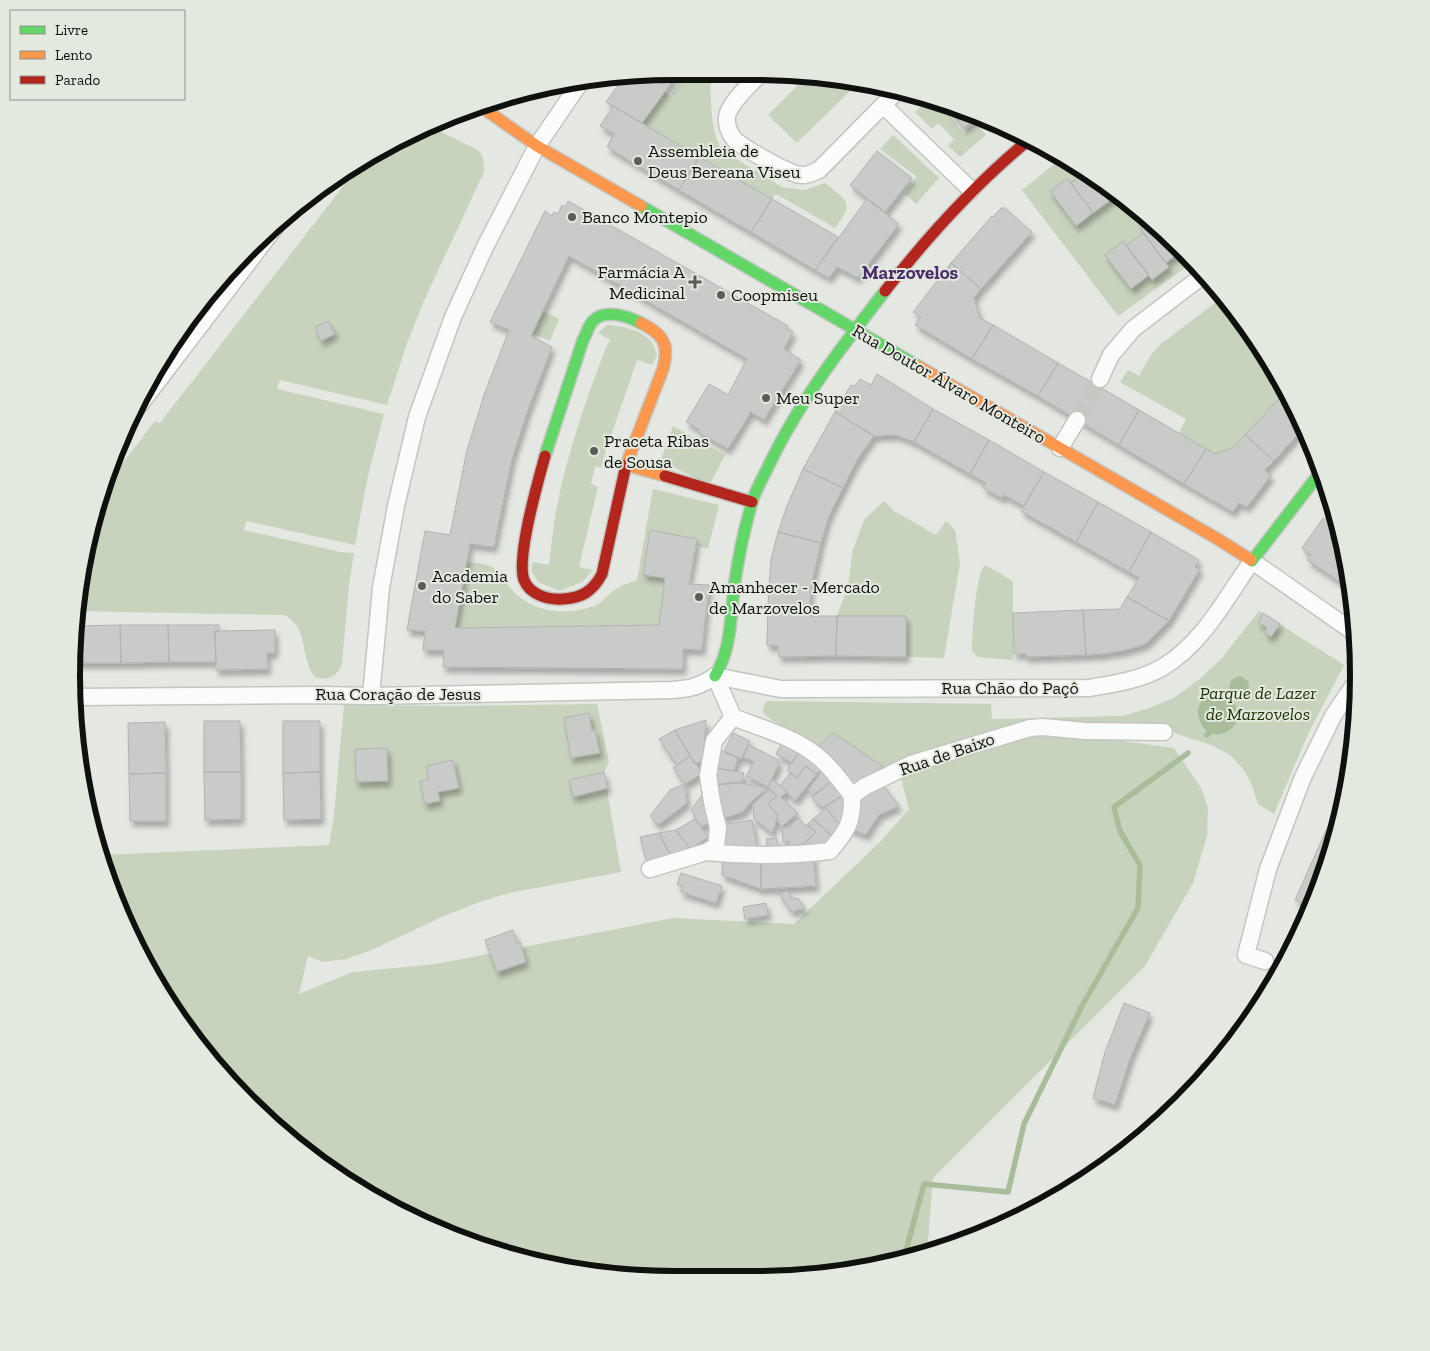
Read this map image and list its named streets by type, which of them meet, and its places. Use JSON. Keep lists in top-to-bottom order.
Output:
{
  "streets": {
    "street": [
      "Rua Doutor Álvaro Monteiro",
      "Rua Chão do Paçô",
      "Rua Coração de Jesus",
      "Rua de Baixo"
    ]
  },
  "crossings": [
    ["Rua Doutor Álvaro Monteiro", "Rua Chão do Paçô"],
    ["Rua Chão do Paçô", "Rua Coração de Jesus"]
  ],
  "districts": ["Marzovelos"],
  "parks": ["Parque de Lazer de Marzovelos"],
  "places": {
    "other": [
      "Assembleia de Deus Bereana Viseu",
      "Banco Montepio",
      "Coopmiseu",
      "Meu Super",
      "Praceta Ribas de Sousa",
      "Academia do Saber",
      "Amanhecer - Mercado de Marzovelos"
    ],
    "health": ["Farmácia A Medicinal"]
  },
  "legend": ["Livre", "Lento", "Parado"]
}
